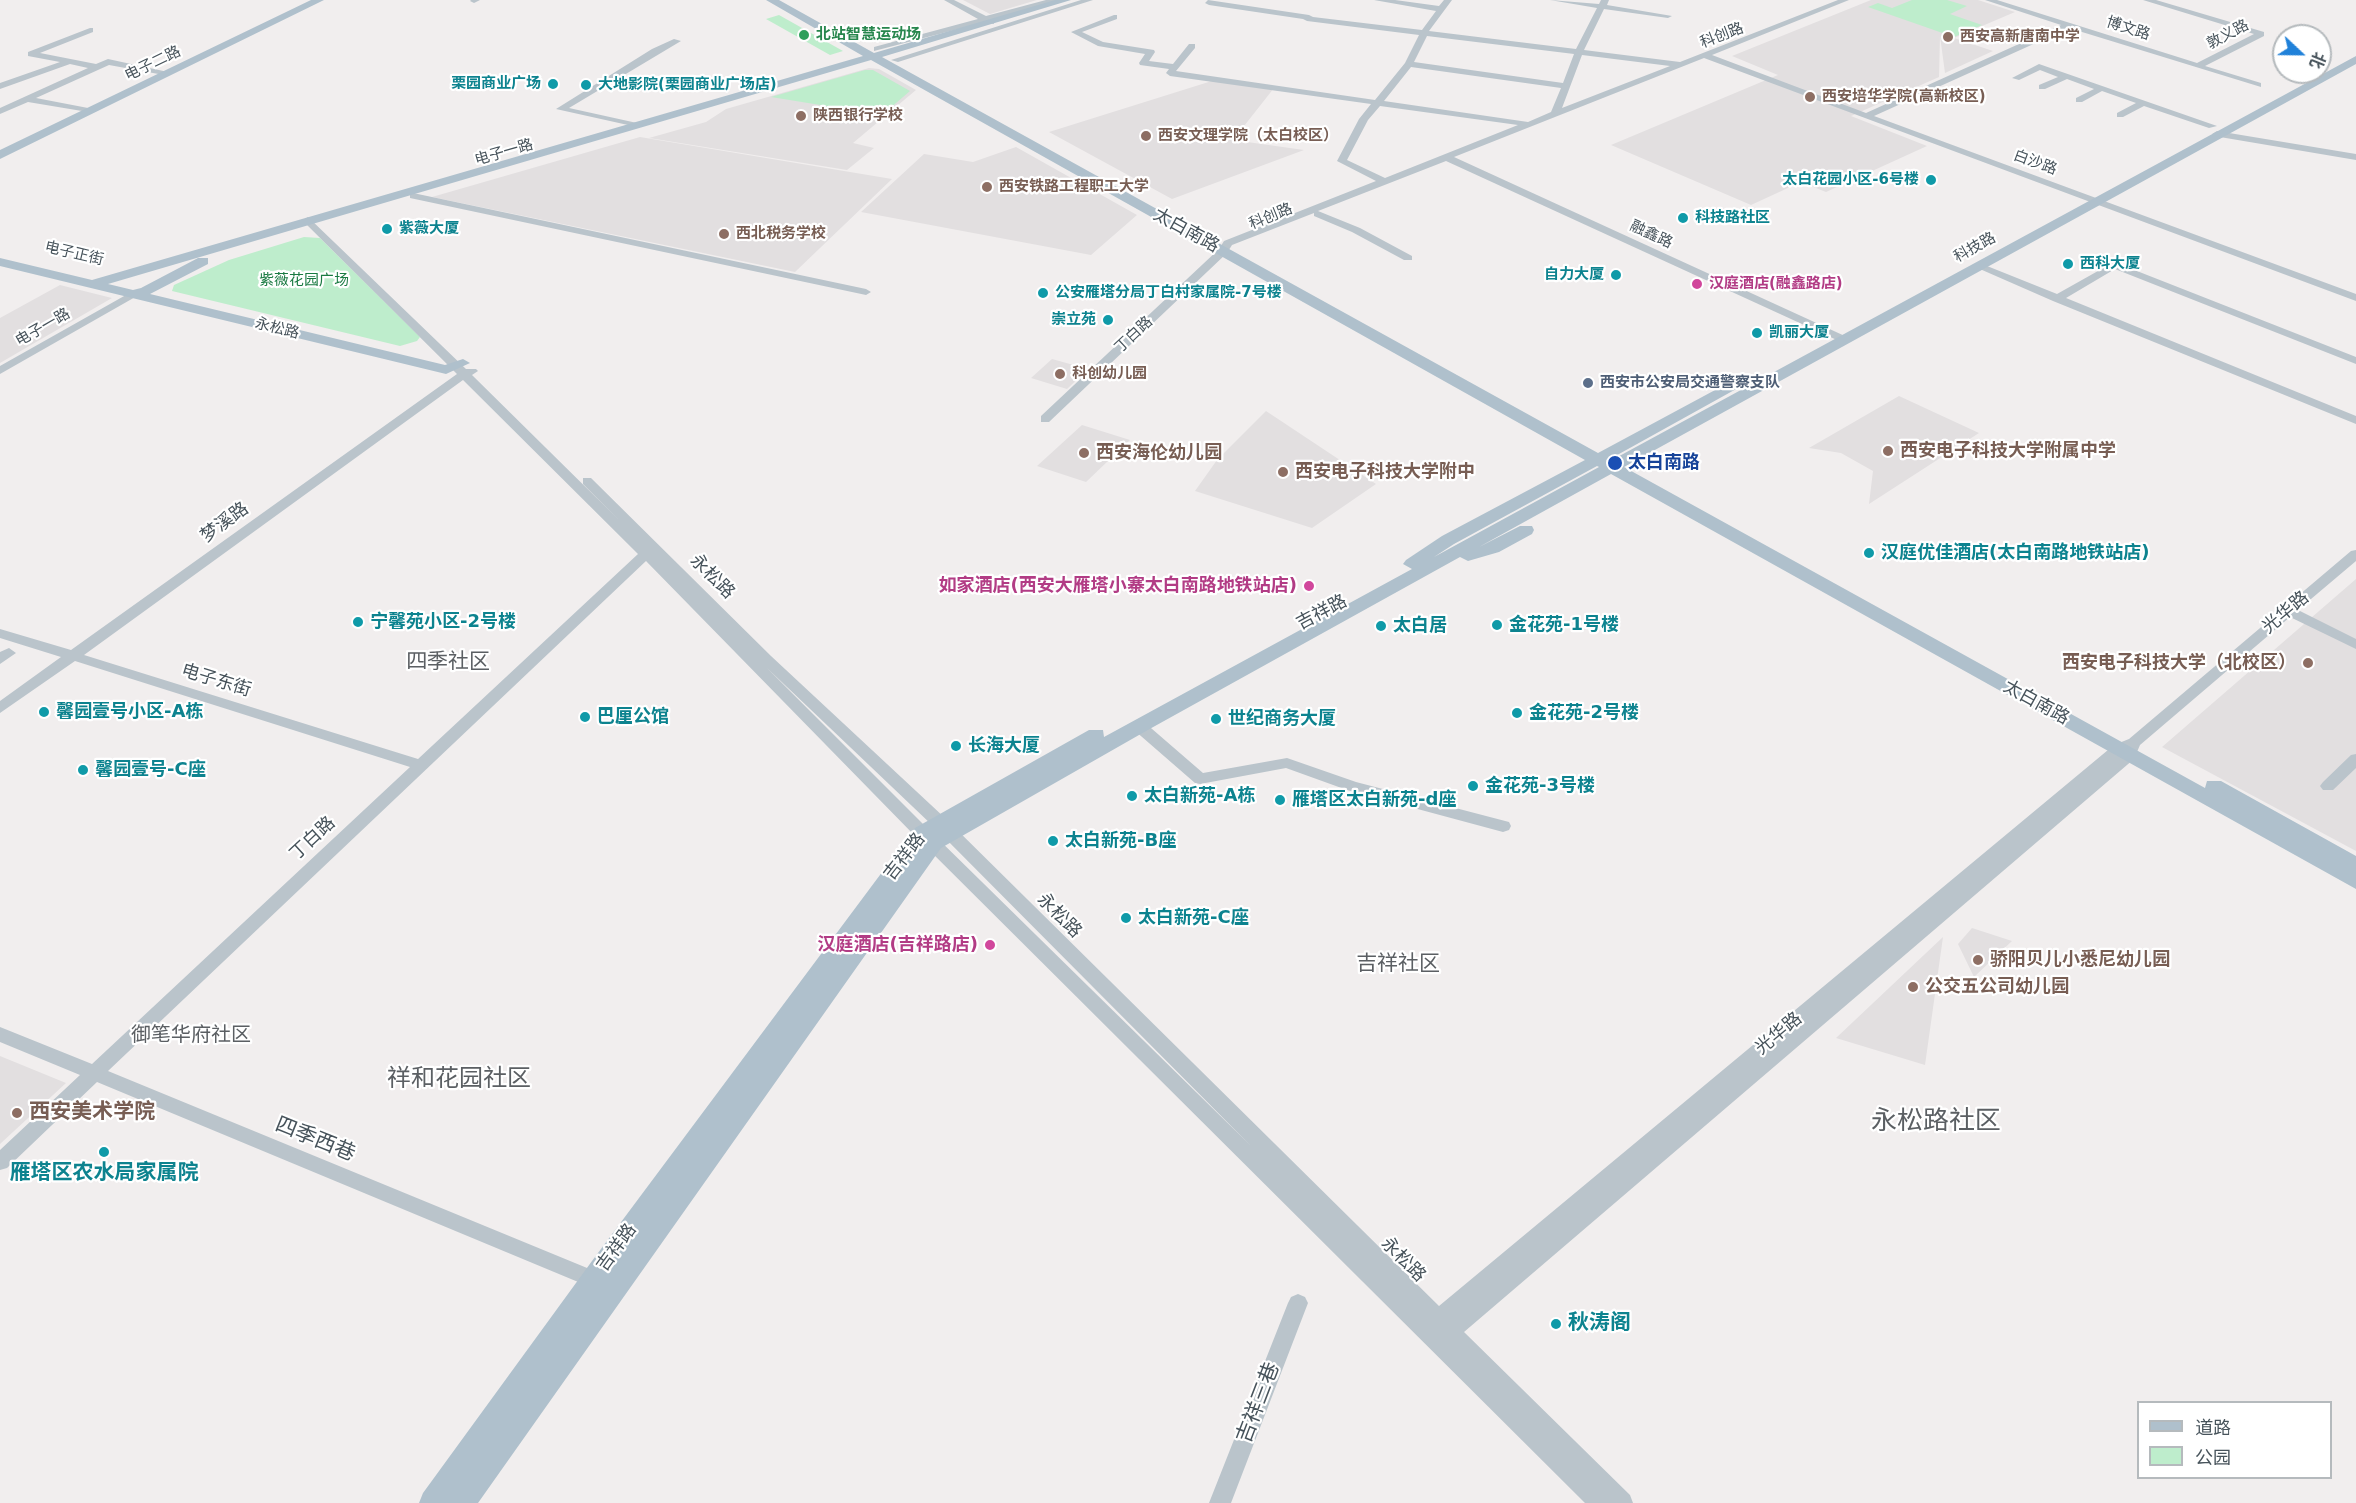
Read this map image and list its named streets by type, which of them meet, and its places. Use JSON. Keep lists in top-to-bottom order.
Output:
{
  "streets": {
    "main road": [
      "电子二路",
      "电子一路",
      "太白南路",
      "科技路",
      "电子正街",
      "永松路",
      "吉祥路"
    ],
    "street": [
      "博文路",
      "敦义路",
      "科创路",
      "白沙路",
      "融鑫路",
      "丁白路",
      "梦溪路",
      "光华路",
      "电子东街",
      "四季西巷",
      "吉祥三巷"
    ]
  },
  "crossings": [
    ["博文路", "敦义路"],
    ["科创路", "白沙路"],
    ["科创路", "太白南路"],
    ["科创路", "融鑫路"],
    ["科创路", "丁白路"],
    ["电子一路", "太白南路"],
    ["电子一路", "电子正街"],
    ["电子一路", "永松路"],
    ["白沙路", "科技路"],
    ["太白南路", "科技路"],
    ["太白南路", "丁白路"],
    ["太白南路", "吉祥路"],
    ["太白南路", "光华路"],
    ["融鑫路", "科技路"],
    ["科技路", "吉祥路"],
    ["电子正街", "永松路"],
    ["永松路", "丁白路"],
    ["永松路", "梦溪路"],
    ["永松路", "吉祥路"],
    ["永松路", "光华路"],
    ["丁白路", "电子东街"],
    ["丁白路", "四季西巷"],
    ["梦溪路", "电子东街"],
    ["吉祥路", "四季西巷"]
  ],
  "districts": [
    "四季社区",
    "吉祥社区",
    "御笔华府社区",
    "祥和花园社区",
    "永松路社区"
  ],
  "parks": ["紫薇花园广场"],
  "places": [
    "北站智慧运动场",
    "西安高新唐南中学",
    "栗园商业广场",
    "大地影院(栗园商业广场店)",
    "西安培华学院(高新校区)",
    "陕西银行学校",
    "西安文理学院（太白校区）",
    "太白花园小区-6号楼",
    "西安铁路工程职工大学",
    "科技路社区",
    "紫薇大厦",
    "西北税务学校",
    "西科大厦",
    "自力大厦",
    "汉庭酒店(融鑫路店)",
    "公安雁塔分局丁白村家属院-7号楼",
    "崇立苑",
    "凯丽大厦",
    "科创幼儿园",
    "西安市公安局交通警察支队",
    "西安电子科技大学附属中学",
    "西安海伦幼儿园",
    "太白南路",
    "西安电子科技大学附中",
    "汉庭优佳酒店(太白南路地铁站店)",
    "如家酒店(西安大雁塔小寨太白南路地铁站店)",
    "宁馨苑小区-2号楼",
    "金花苑-1号楼",
    "太白居",
    "西安电子科技大学（北校区）",
    "馨园壹号小区-A栋",
    "金花苑-2号楼",
    "巴厘公馆",
    "世纪商务大厦",
    "长海大厦",
    "馨园壹号-C座",
    "金花苑-3号楼",
    "太白新苑-A栋",
    "雁塔区太白新苑-d座",
    "太白新苑-B座",
    "太白新苑-C座",
    "汉庭酒店(吉祥路店)",
    "骄阳贝儿小悉尼幼儿园",
    "公交五公司幼儿园",
    "西安美术学院",
    "雁塔区农水局家属院",
    "秋涛阁"
  ],
  "legend": ["道路", "公园"],
  "north": "right"
}
